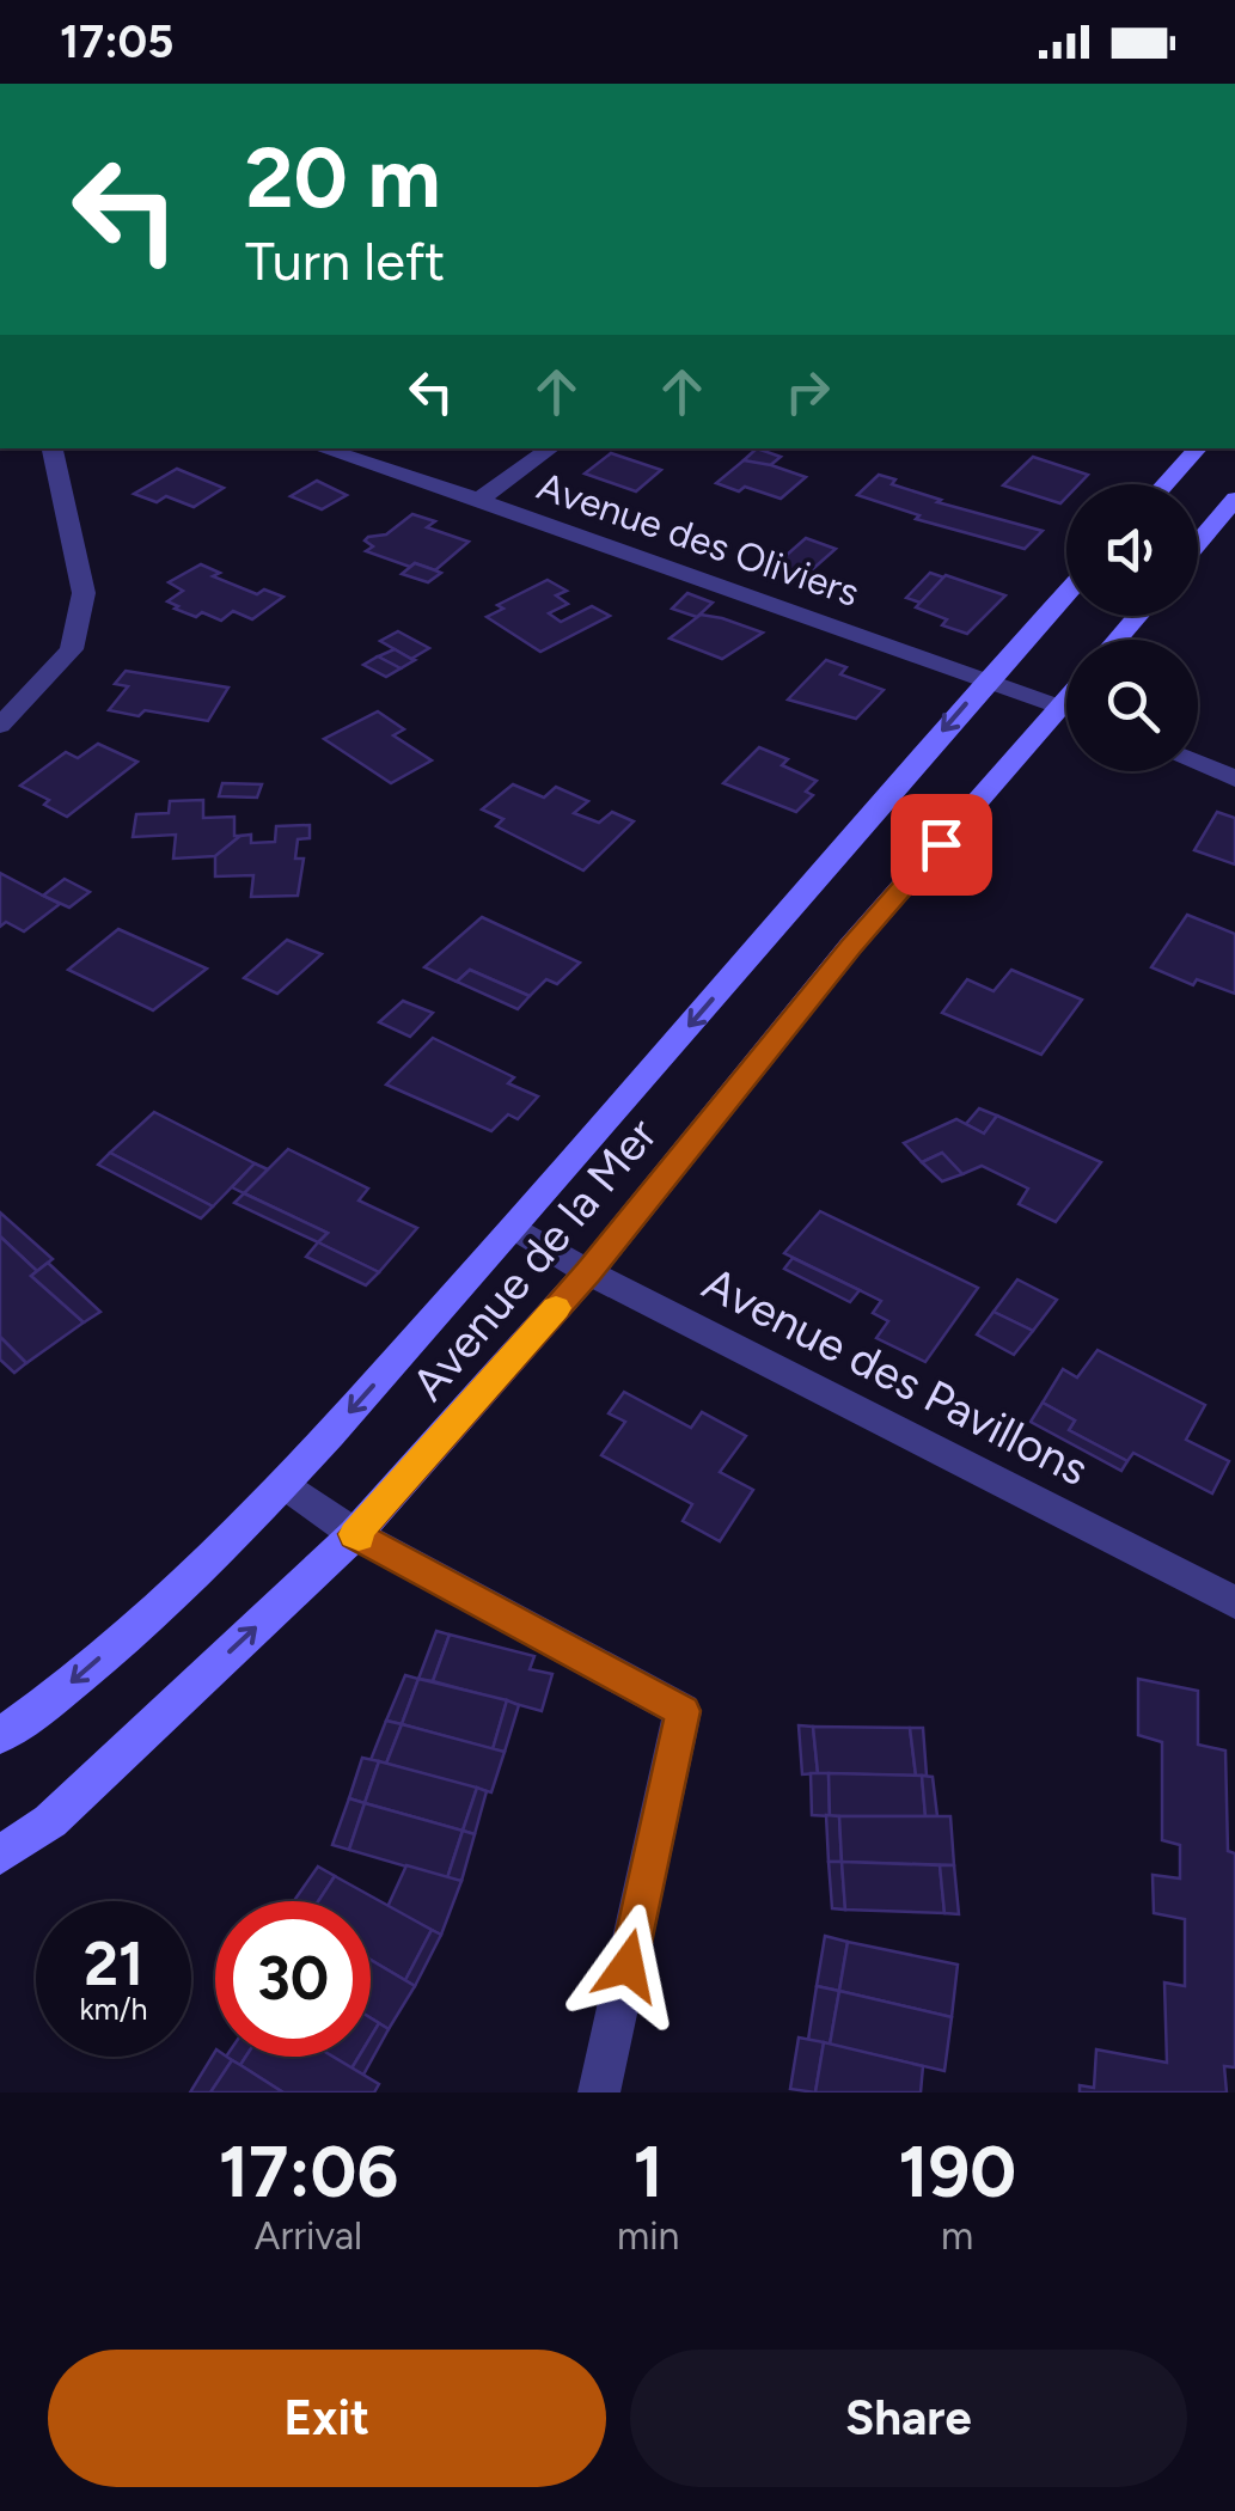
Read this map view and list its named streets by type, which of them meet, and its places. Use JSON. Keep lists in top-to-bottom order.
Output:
{
  "streets": {
    "street": ["Avenue des Oliviers", "Avenue de la Mer", "Avenue des Pavillons"]
  },
  "crossings": [
    ["Avenue des Oliviers", "Avenue de la Mer"],
    ["Avenue de la Mer", "Avenue des Pavillons"]
  ],
  "page": {
    "status": "17:05",
    "turn": ["20 m", "Turn left"],
    "speed": "21 km/h",
    "limit": "30",
    "eta": [
      "17:06",
      "Arrival",
      "1",
      "min",
      "190",
      "m"
    ],
    "buttons": ["Exit", "Share"]
  }
}
